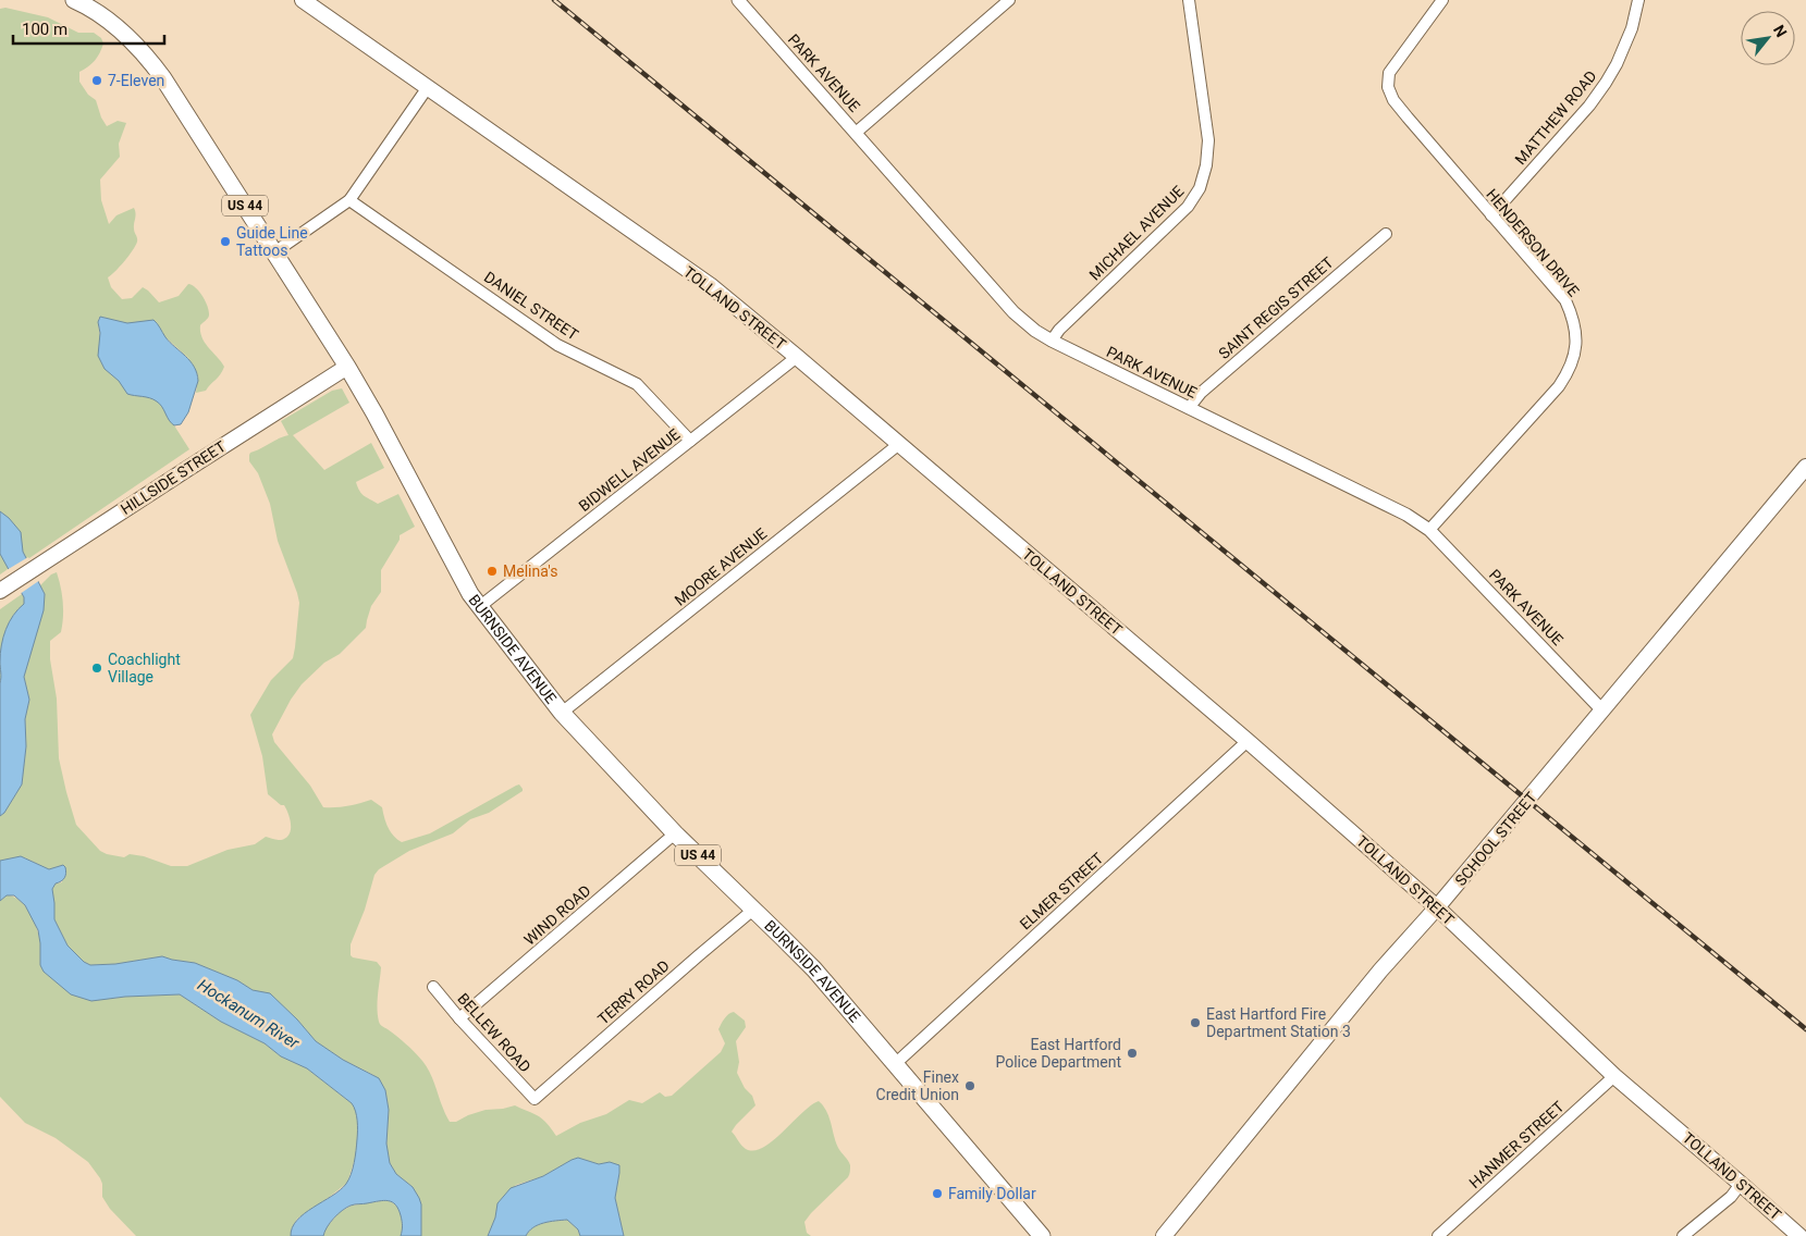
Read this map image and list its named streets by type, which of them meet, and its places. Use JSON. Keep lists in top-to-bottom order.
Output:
{
  "streets": {
    "main road": [
      "US 44",
      "TOLLAND STREET",
      "HILLSIDE STREET",
      "BURNSIDE AVENUE",
      "SCHOOL STREET"
    ],
    "street": [
      "PARK AVENUE",
      "MATTHEW ROAD",
      "MICHAEL AVENUE",
      "HENDERSON DRIVE",
      "DANIEL STREET",
      "SAINT REGIS STREET",
      "BIDWELL AVENUE",
      "MOORE AVENUE",
      "ELMER STREET",
      "WIND ROAD",
      "TERRY ROAD",
      "BELLEW ROAD",
      "HANMER STREET"
    ]
  },
  "crossings": [
    ["PARK AVENUE", "MICHAEL AVENUE"],
    ["PARK AVENUE", "HENDERSON DRIVE"],
    ["PARK AVENUE", "SAINT REGIS STREET"],
    ["PARK AVENUE", "SCHOOL STREET"],
    ["MATTHEW ROAD", "HENDERSON DRIVE"],
    ["DANIEL STREET", "BIDWELL AVENUE"],
    ["TOLLAND STREET", "BIDWELL AVENUE"],
    ["TOLLAND STREET", "MOORE AVENUE"],
    ["TOLLAND STREET", "SCHOOL STREET"],
    ["TOLLAND STREET", "ELMER STREET"],
    ["TOLLAND STREET", "HANMER STREET"],
    ["BIDWELL AVENUE", "BURNSIDE AVENUE"],
    ["HILLSIDE STREET", "BURNSIDE AVENUE"],
    ["MOORE AVENUE", "BURNSIDE AVENUE"],
    ["BURNSIDE AVENUE", "ELMER STREET"],
    ["BURNSIDE AVENUE", "WIND ROAD"],
    ["BURNSIDE AVENUE", "TERRY ROAD"],
    ["WIND ROAD", "BELLEW ROAD"],
    ["TERRY ROAD", "BELLEW ROAD"]
  ],
  "water": ["Hockanum River"],
  "places": [
    "7-Eleven",
    "Guide Line Tattoos",
    "Melina's",
    "Coachlight Village",
    "East Hartford Fire Department Station 3",
    "East Hartford Police Department",
    "Finex Credit Union",
    "Family Dollar"
  ],
  "scale_bar": "100 m",
  "north": "top right"
}
